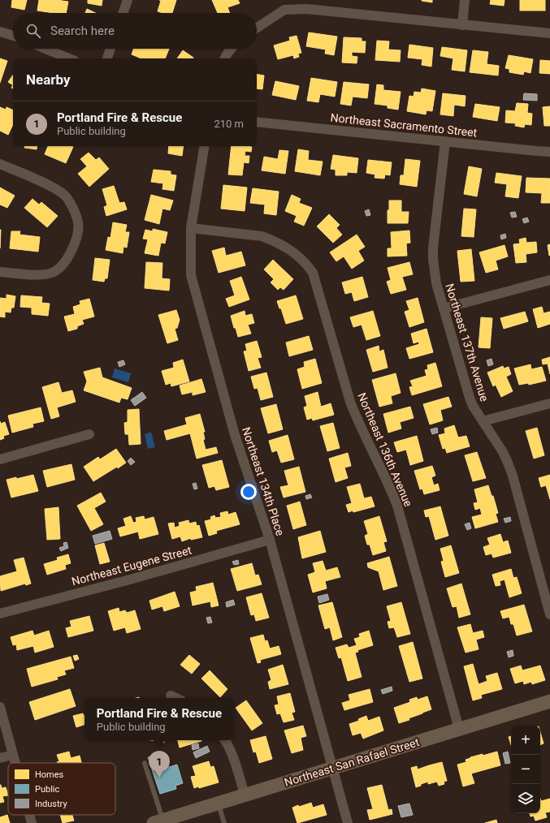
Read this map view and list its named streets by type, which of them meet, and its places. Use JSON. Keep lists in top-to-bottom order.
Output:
{
  "streets": {
    "street": [
      "Northeast Sacramento Street",
      "Northeast 137th Avenue",
      "Northeast 136th Avenue",
      "Northeast 134th Place",
      "Northeast Eugene Street",
      "Northeast San Rafael Street"
    ]
  },
  "crossings": [
    ["Northeast Sacramento Street", "Northeast 137th Avenue"],
    ["Northeast 136th Avenue", "Northeast 134th Place"],
    ["Northeast 136th Avenue", "Northeast San Rafael Street"],
    ["Northeast 134th Place", "Northeast Eugene Street"],
    ["Northeast 134th Place", "Northeast San Rafael Street"]
  ],
  "legend": ["Homes", "Public", "Industry"],
  "page": {
    "search": "Search here",
    "heading": "Nearby",
    "list": [
      {
        "mark": "1",
        "name": "Portland Fire & Rescue",
        "note": "Public building",
        "value": "210 m"
      }
    ],
    "popup": ["Portland Fire & Rescue", "Public building"],
    "map_buttons": ["+", "−"],
    "pins": "1"
  }
}
